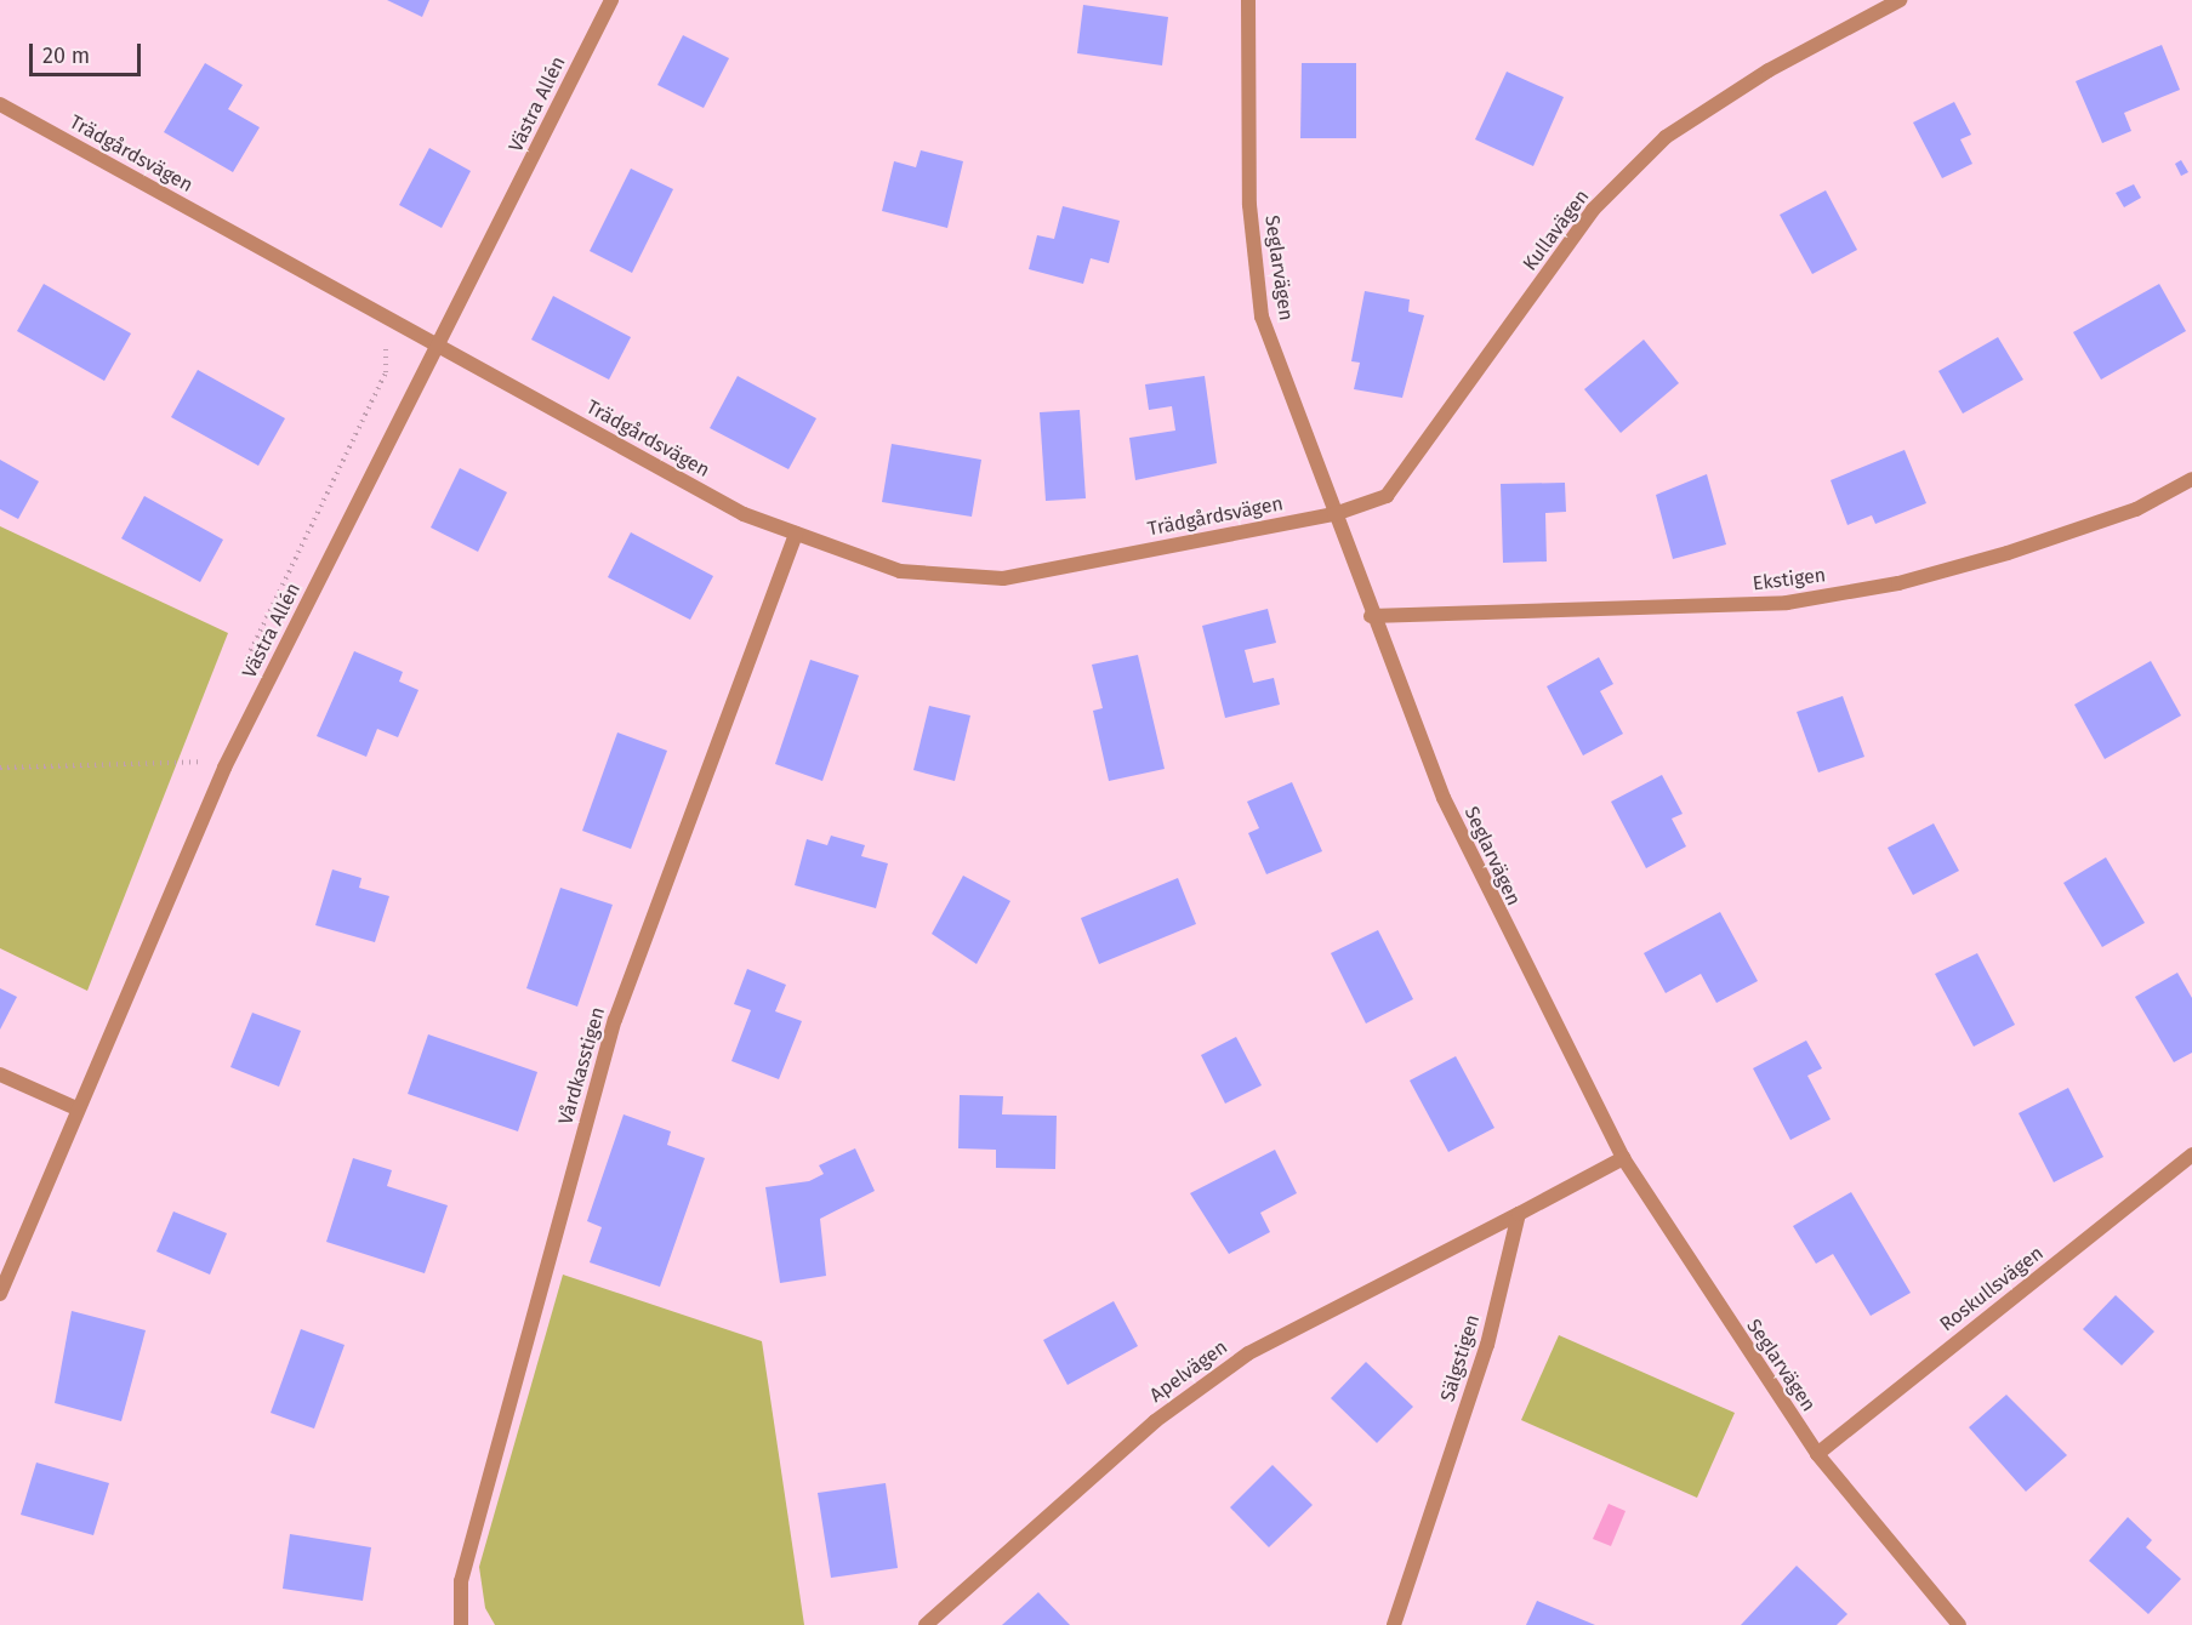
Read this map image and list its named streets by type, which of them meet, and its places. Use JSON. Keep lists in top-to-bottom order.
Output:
{
  "streets": {
    "street": [
      "Västra Allén",
      "Trädgårdsvägen",
      "Kullavägen",
      "Seglarvägen",
      "Ekstigen",
      "Vårdkasstigen",
      "Roskullsvägen",
      "Sälgstigen",
      "Apelvägen"
    ]
  },
  "crossings": [
    ["Västra Allén", "Trädgårdsvägen"],
    ["Trädgårdsvägen", "Kullavägen"],
    ["Trädgårdsvägen", "Seglarvägen"],
    ["Trädgårdsvägen", "Vårdkasstigen"],
    ["Kullavägen", "Seglarvägen"],
    ["Seglarvägen", "Ekstigen"],
    ["Seglarvägen", "Roskullsvägen"],
    ["Sälgstigen", "Apelvägen"]
  ],
  "scale_bar": "20 m"
}
